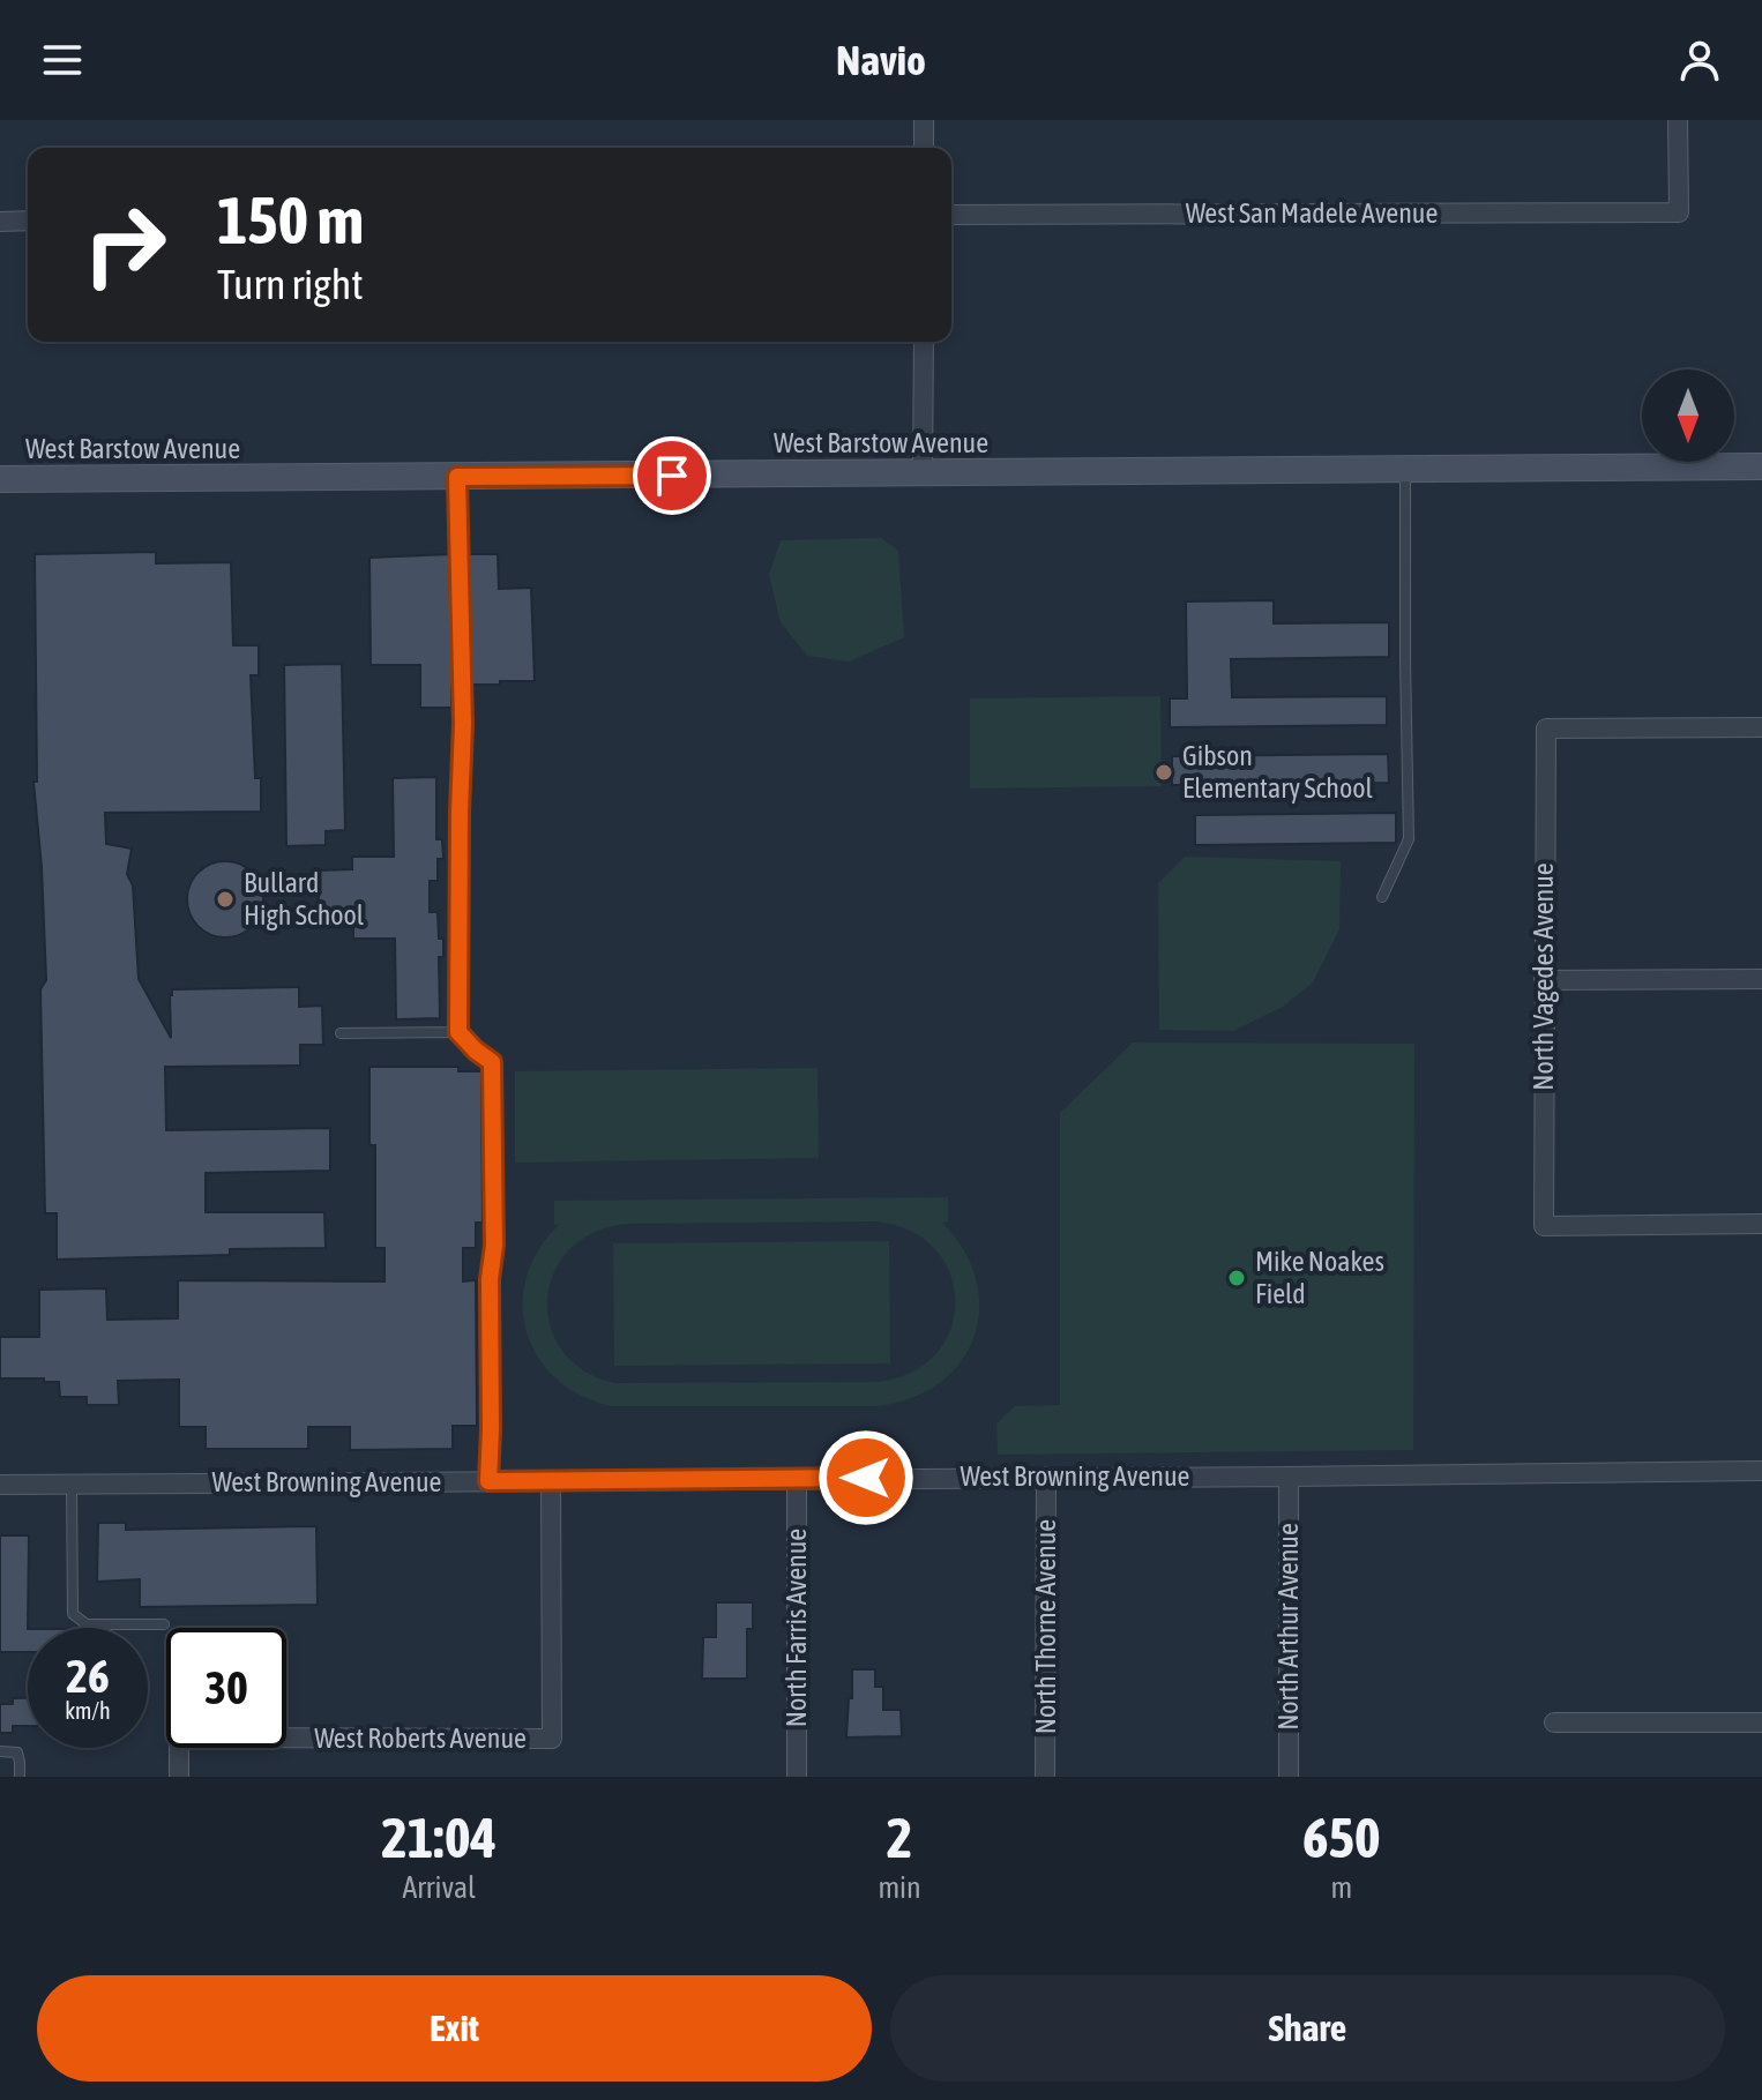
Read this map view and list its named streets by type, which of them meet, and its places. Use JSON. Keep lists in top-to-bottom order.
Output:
{
  "streets": {
    "street": [
      "West San Madele Avenue",
      "West Barstow Avenue",
      "North Vagedes Avenue",
      "West Browning Avenue",
      "North Thorne Avenue",
      "North Arthur Avenue",
      "North Farris Avenue",
      "West Roberts Avenue"
    ]
  },
  "crossings": [
    ["West Browning Avenue", "North Thorne Avenue"],
    ["West Browning Avenue", "North Arthur Avenue"],
    ["West Browning Avenue", "North Farris Avenue"],
    ["West Browning Avenue", "West Roberts Avenue"]
  ],
  "places": ["Gibson Elementary School", "Bullard High School", "Mike Noakes Field"],
  "north": "bottom",
  "page": {
    "header": "Navio",
    "turn": ["150 m", "Turn right"],
    "speed": "26 km/h",
    "limit": "30",
    "eta": [
      "21:04",
      "Arrival",
      "2",
      "min",
      "650",
      "m"
    ],
    "buttons": ["Exit", "Share"]
  }
}
